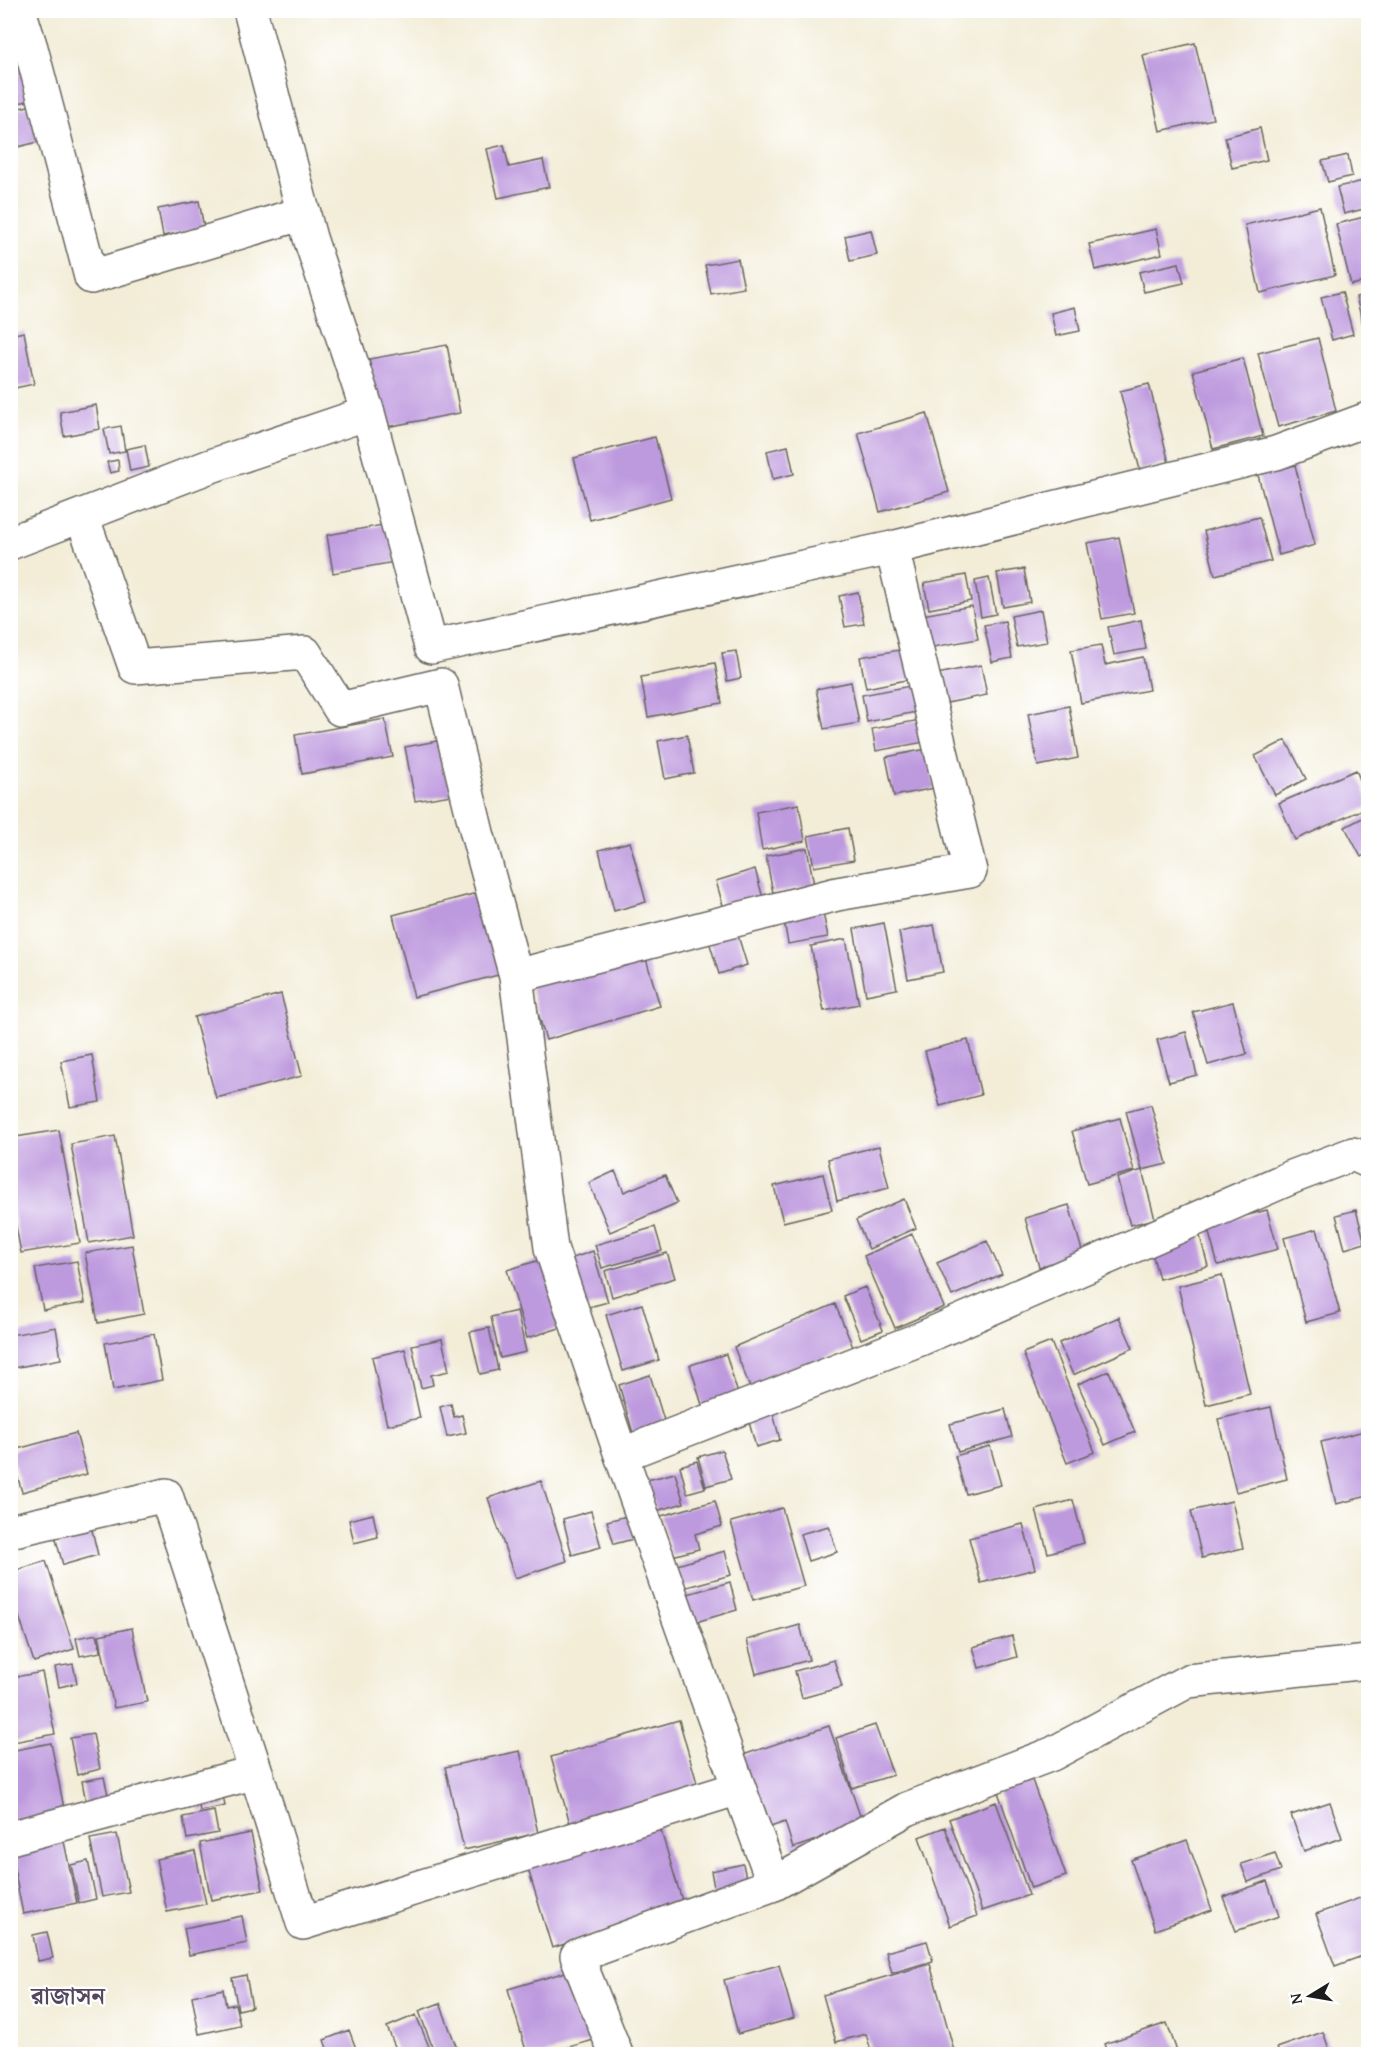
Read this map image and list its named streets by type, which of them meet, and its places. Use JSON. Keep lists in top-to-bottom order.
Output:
{
  "districts": ["রাজাসন"],
  "north": "left"
}
